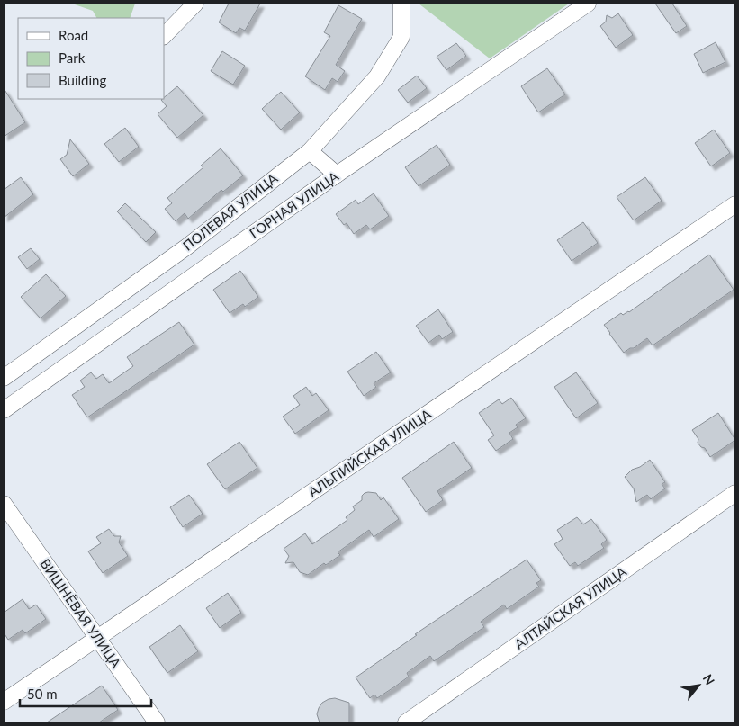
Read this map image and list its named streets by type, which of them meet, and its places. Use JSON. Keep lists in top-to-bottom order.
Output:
{
  "streets": {
    "street": [
      "ГОРНАЯ УЛИЦА",
      "ПОЛЕВАЯ УЛИЦА",
      "АЛЬПИЙСКАЯ УЛИЦА",
      "АЛТАЙСКАЯ УЛИЦА",
      "ВИШНЁВАЯ УЛИЦА"
    ]
  },
  "crossings": [
    ["АЛЬПИЙСКАЯ УЛИЦА", "ВИШНЁВАЯ УЛИЦА"]
  ],
  "legend": ["Road", "Park", "Building"],
  "scale_bar": "50 m",
  "north": "top right"
}
